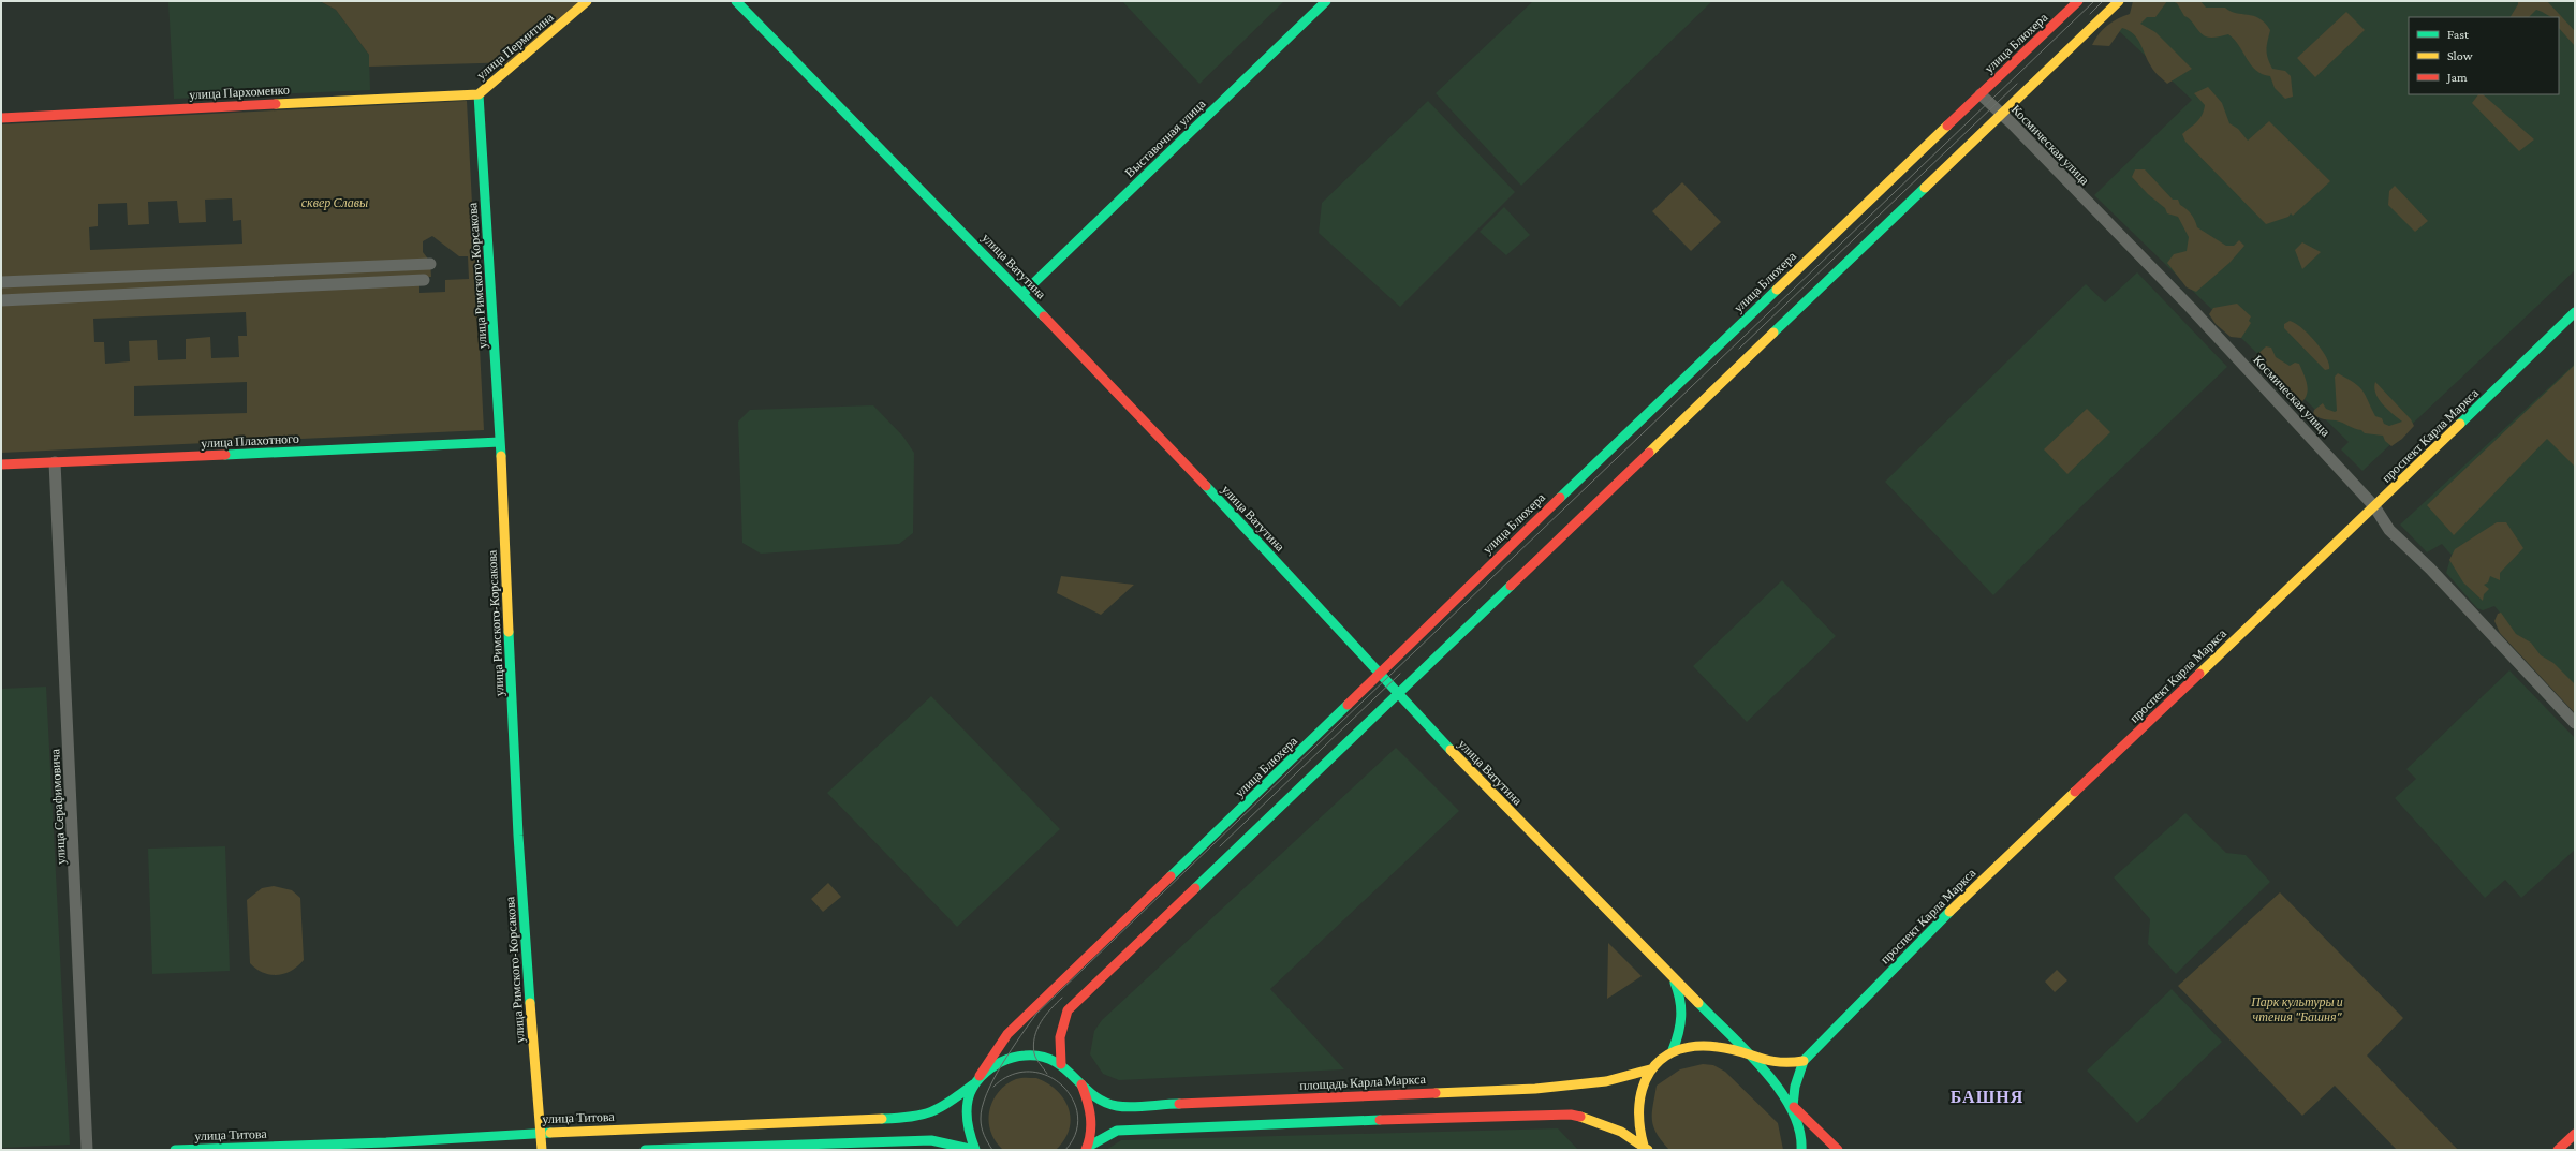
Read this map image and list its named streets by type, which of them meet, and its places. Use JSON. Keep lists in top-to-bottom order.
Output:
{
  "streets": {
    "street": [
      "улица Блюхера",
      "улица Пермитина",
      "улица Пархоменко",
      "Выставочная улица",
      "Космическая улица",
      "улица Ватутина",
      "улица Римского-Корсакова",
      "проспект Карла Маркса",
      "улица Плахотного",
      "улица Серафимовича",
      "площадь Карла Маркса",
      "улица Титова"
    ]
  },
  "crossings": [
    ["улица Блюхера", "Космическая улица"],
    ["улица Блюхера", "улица Ватутина"],
    ["улица Блюхера", "площадь Карла Маркса"],
    ["улица Пермитина", "улица Пархоменко"],
    ["улица Пермитина", "улица Римского-Корсакова"],
    ["улица Пархоменко", "улица Римского-Корсакова"],
    ["Выставочная улица", "улица Ватутина"],
    ["Космическая улица", "проспект Карла Маркса"],
    ["улица Римского-Корсакова", "улица Плахотного"],
    ["улица Римского-Корсакова", "улица Титова"],
    ["улица Плахотного", "улица Серафимовича"],
    ["площадь Карла Маркса", "улица Титова"]
  ],
  "districts": ["БАШНЯ"],
  "parks": ["сквер Славы", "Парк культуры и чтения \"Башня\""],
  "legend": ["Fast", "Slow", "Jam"]
}
